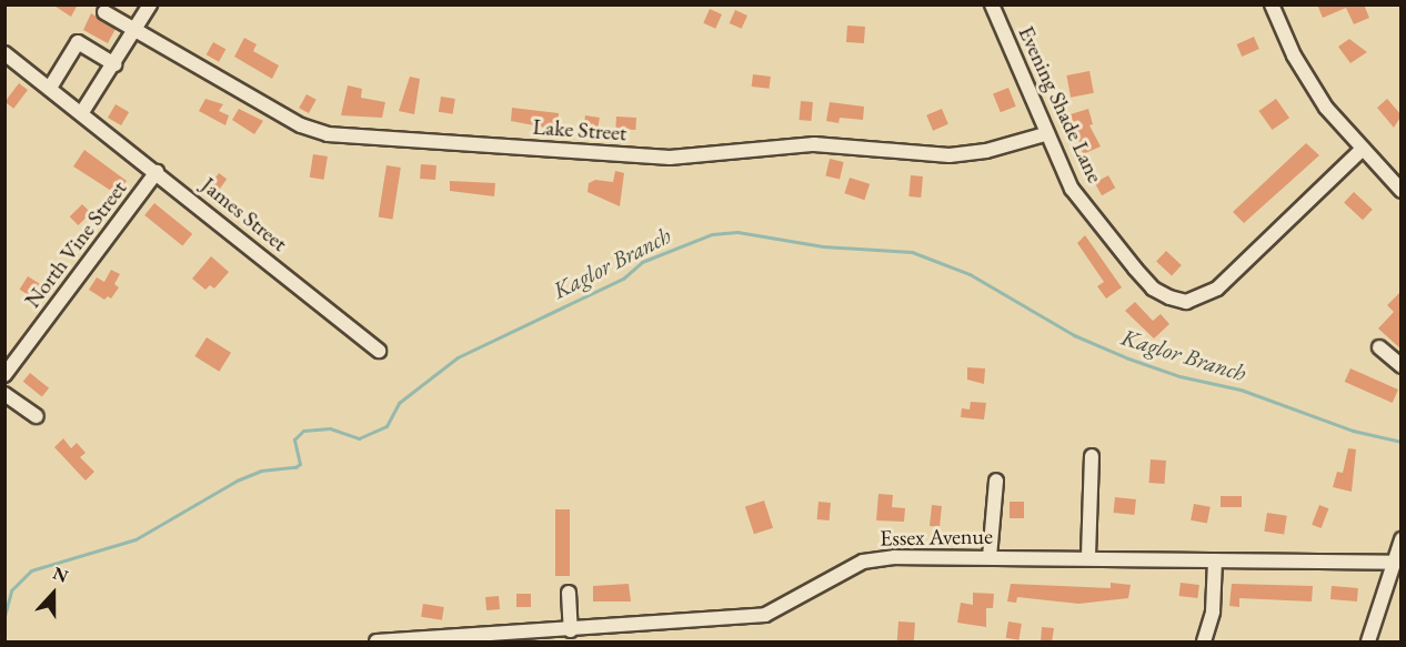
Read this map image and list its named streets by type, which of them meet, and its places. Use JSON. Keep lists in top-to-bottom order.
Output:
{
  "streets": {
    "street": [
      "Evening Shade Lane",
      "Lake Street",
      "James Street",
      "North Vine Street",
      "Essex Avenue"
    ]
  },
  "crossings": [
    ["Evening Shade Lane", "Lake Street"],
    ["James Street", "North Vine Street"]
  ],
  "water": ["Kaglor Branch"],
  "north": "top"
}
